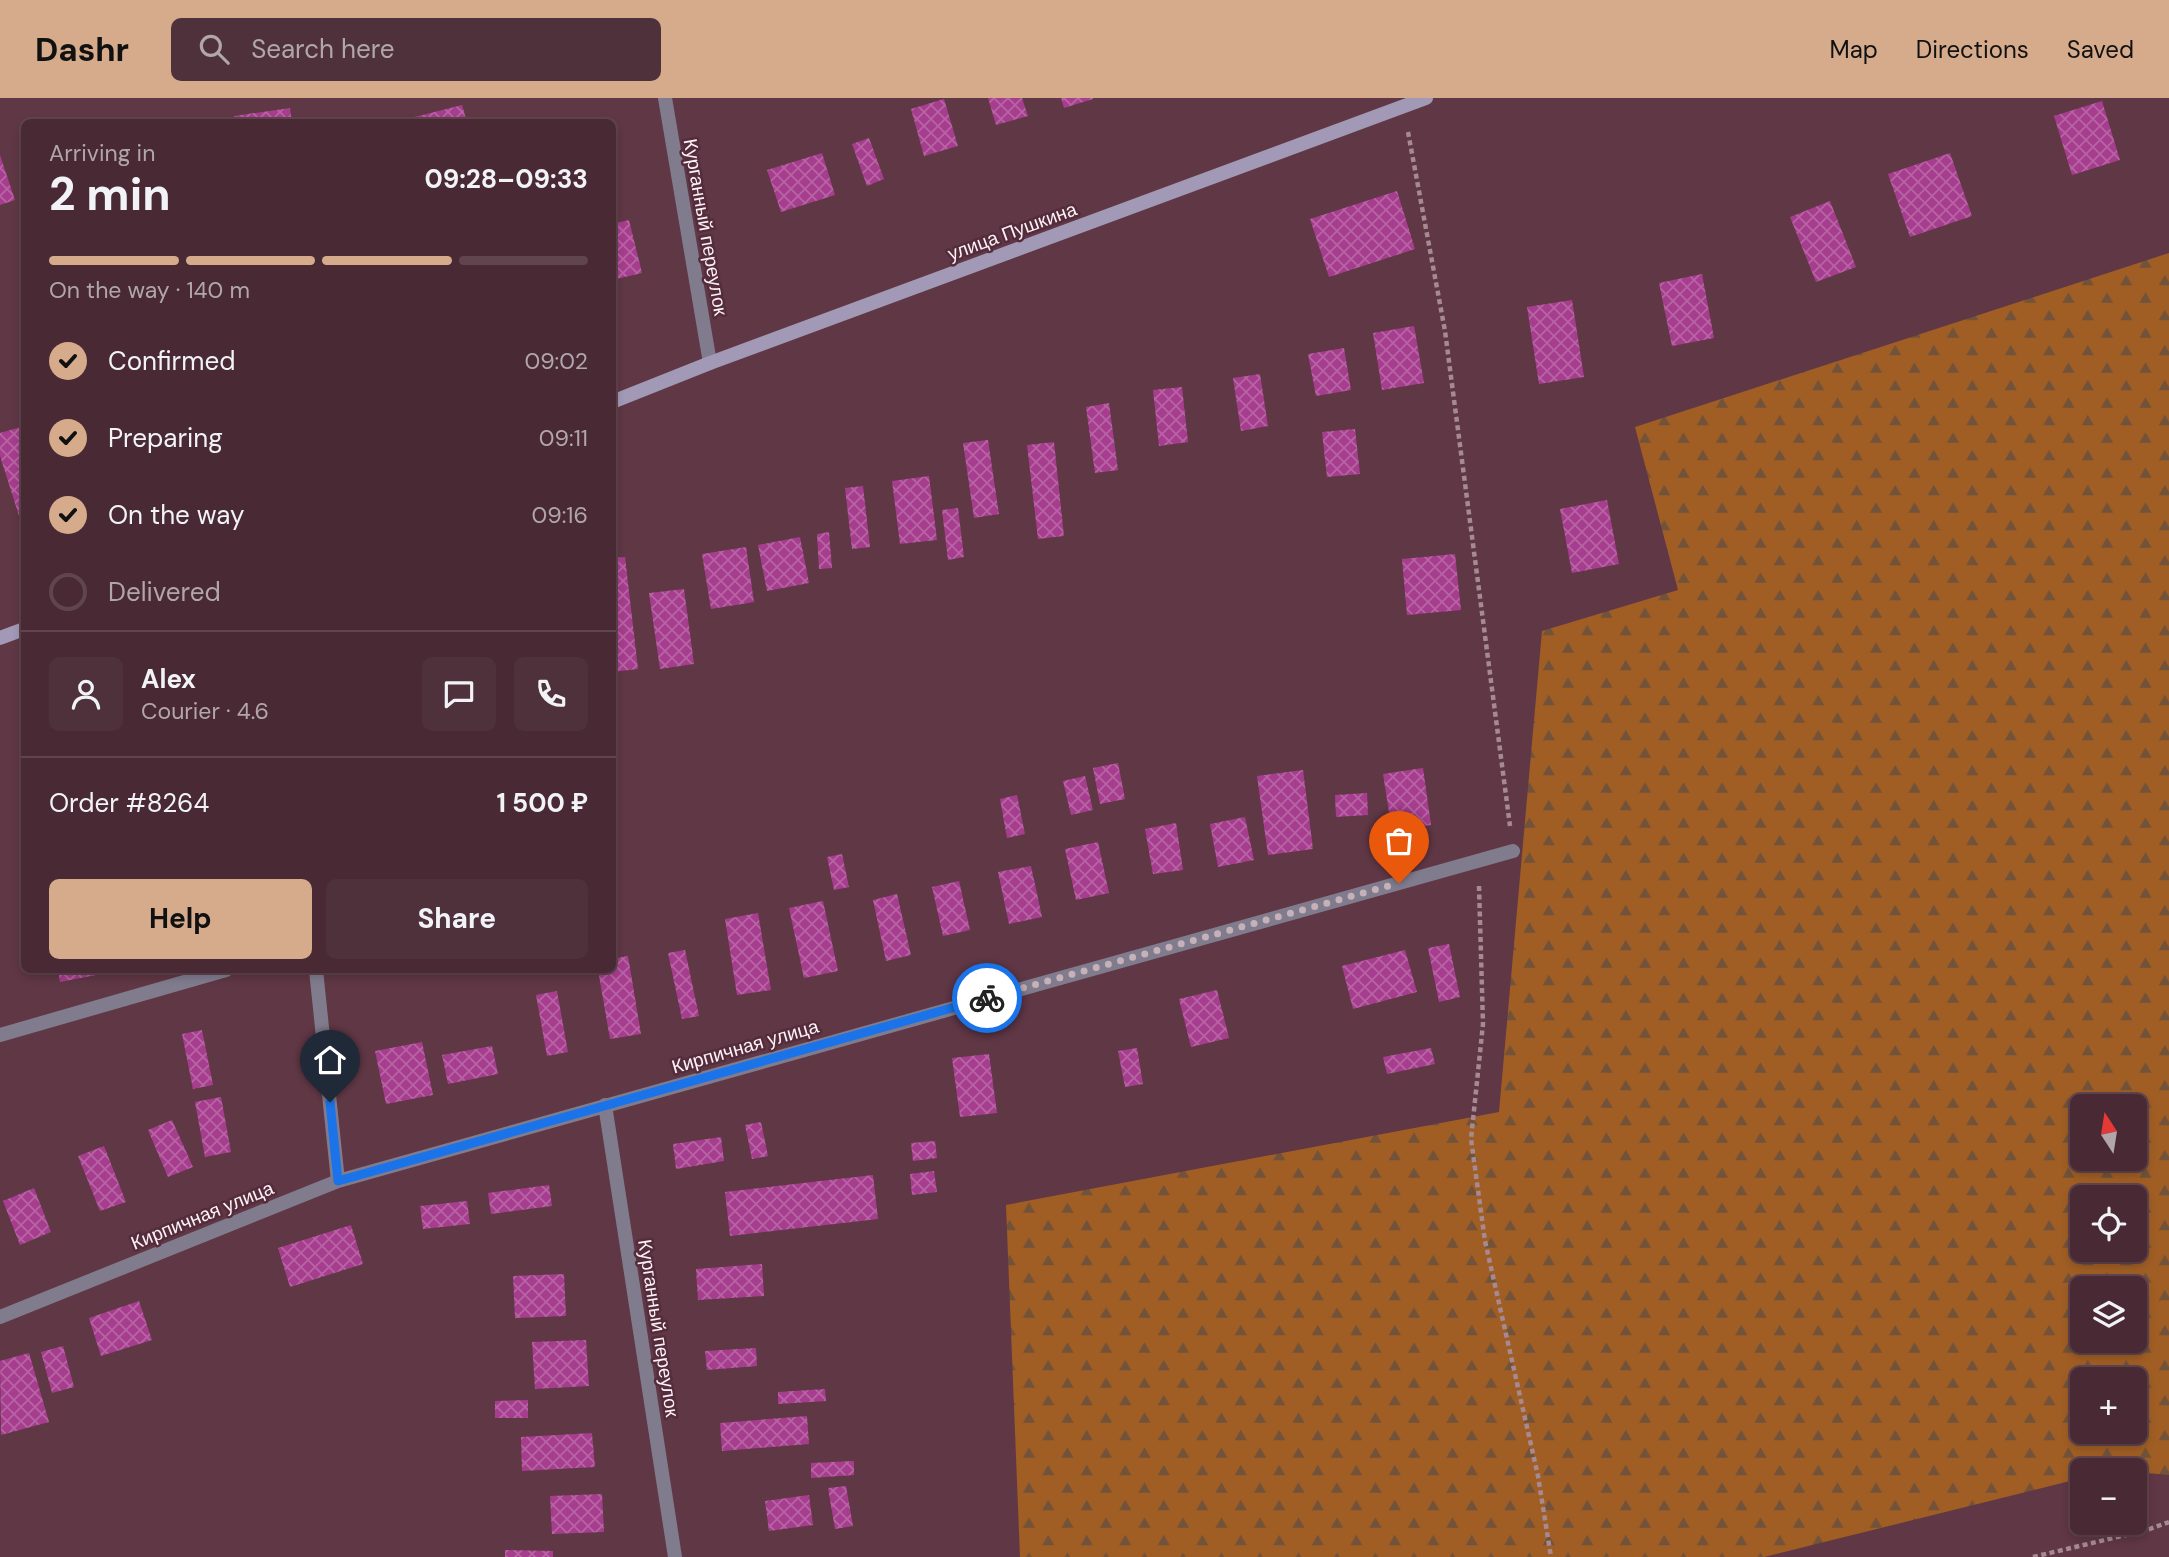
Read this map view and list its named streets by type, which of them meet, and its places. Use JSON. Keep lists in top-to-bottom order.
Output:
{
  "streets": {
    "main road": ["улица Пушкина"],
    "street": ["Курганный переулок", "Кирпичная улица"]
  },
  "crossings": [
    ["Курганный переулок", "улица Пушкина"],
    ["Курганный переулок", "Кирпичная улица"]
  ],
  "north": "top",
  "page": {
    "header": "Dashr",
    "search": "Search here",
    "nav": ["Map", "Directions", "Saved"],
    "heading": ["2 min", "Arriving in", "09:28–09:33"],
    "panel": [
      "Alex",
      "Courier · 4.6",
      "Order #8264",
      "1 500 ₽"
    ],
    "bar": "On the way · 140 m",
    "list": [
      ["Confirmed", "09:02"],
      ["Preparing", "09:11"],
      ["On the way", "09:16"],
      "Delivered"
    ],
    "buttons": ["Help", "Share"],
    "map_buttons": ["+", "−"]
  }
}
